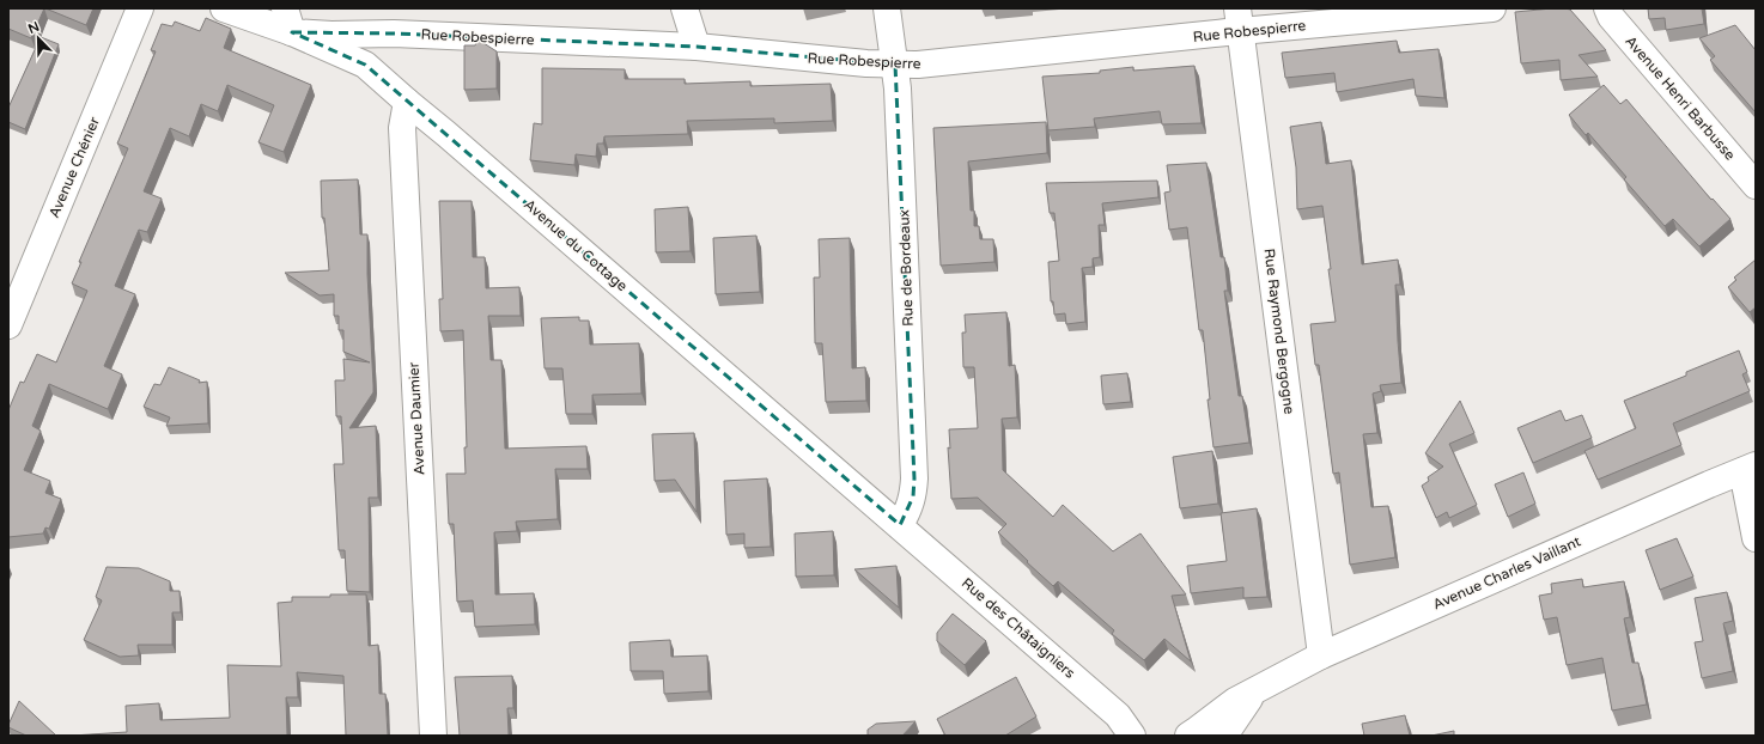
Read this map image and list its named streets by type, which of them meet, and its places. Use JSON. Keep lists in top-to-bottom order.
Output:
{
  "streets": {
    "street": [
      "Rue Robespierre",
      "Avenue Henri Barbusse",
      "Avenue Chénier",
      "Avenue du Cottage",
      "Rue de Bordeaux",
      "Rue Raymond Bergogne",
      "Avenue Daumier",
      "Avenue Charles Vaillant",
      "Rue des Châtaigniers"
    ]
  },
  "crossings": [
    ["Rue Robespierre", "Avenue du Cottage"],
    ["Rue Robespierre", "Rue de Bordeaux"],
    ["Rue Robespierre", "Rue Raymond Bergogne"],
    ["Avenue du Cottage", "Rue de Bordeaux"],
    ["Avenue du Cottage", "Avenue Daumier"],
    ["Avenue du Cottage", "Rue des Châtaigniers"],
    ["Rue de Bordeaux", "Rue des Châtaigniers"],
    ["Rue Raymond Bergogne", "Avenue Charles Vaillant"]
  ],
  "north": "top left"
}
